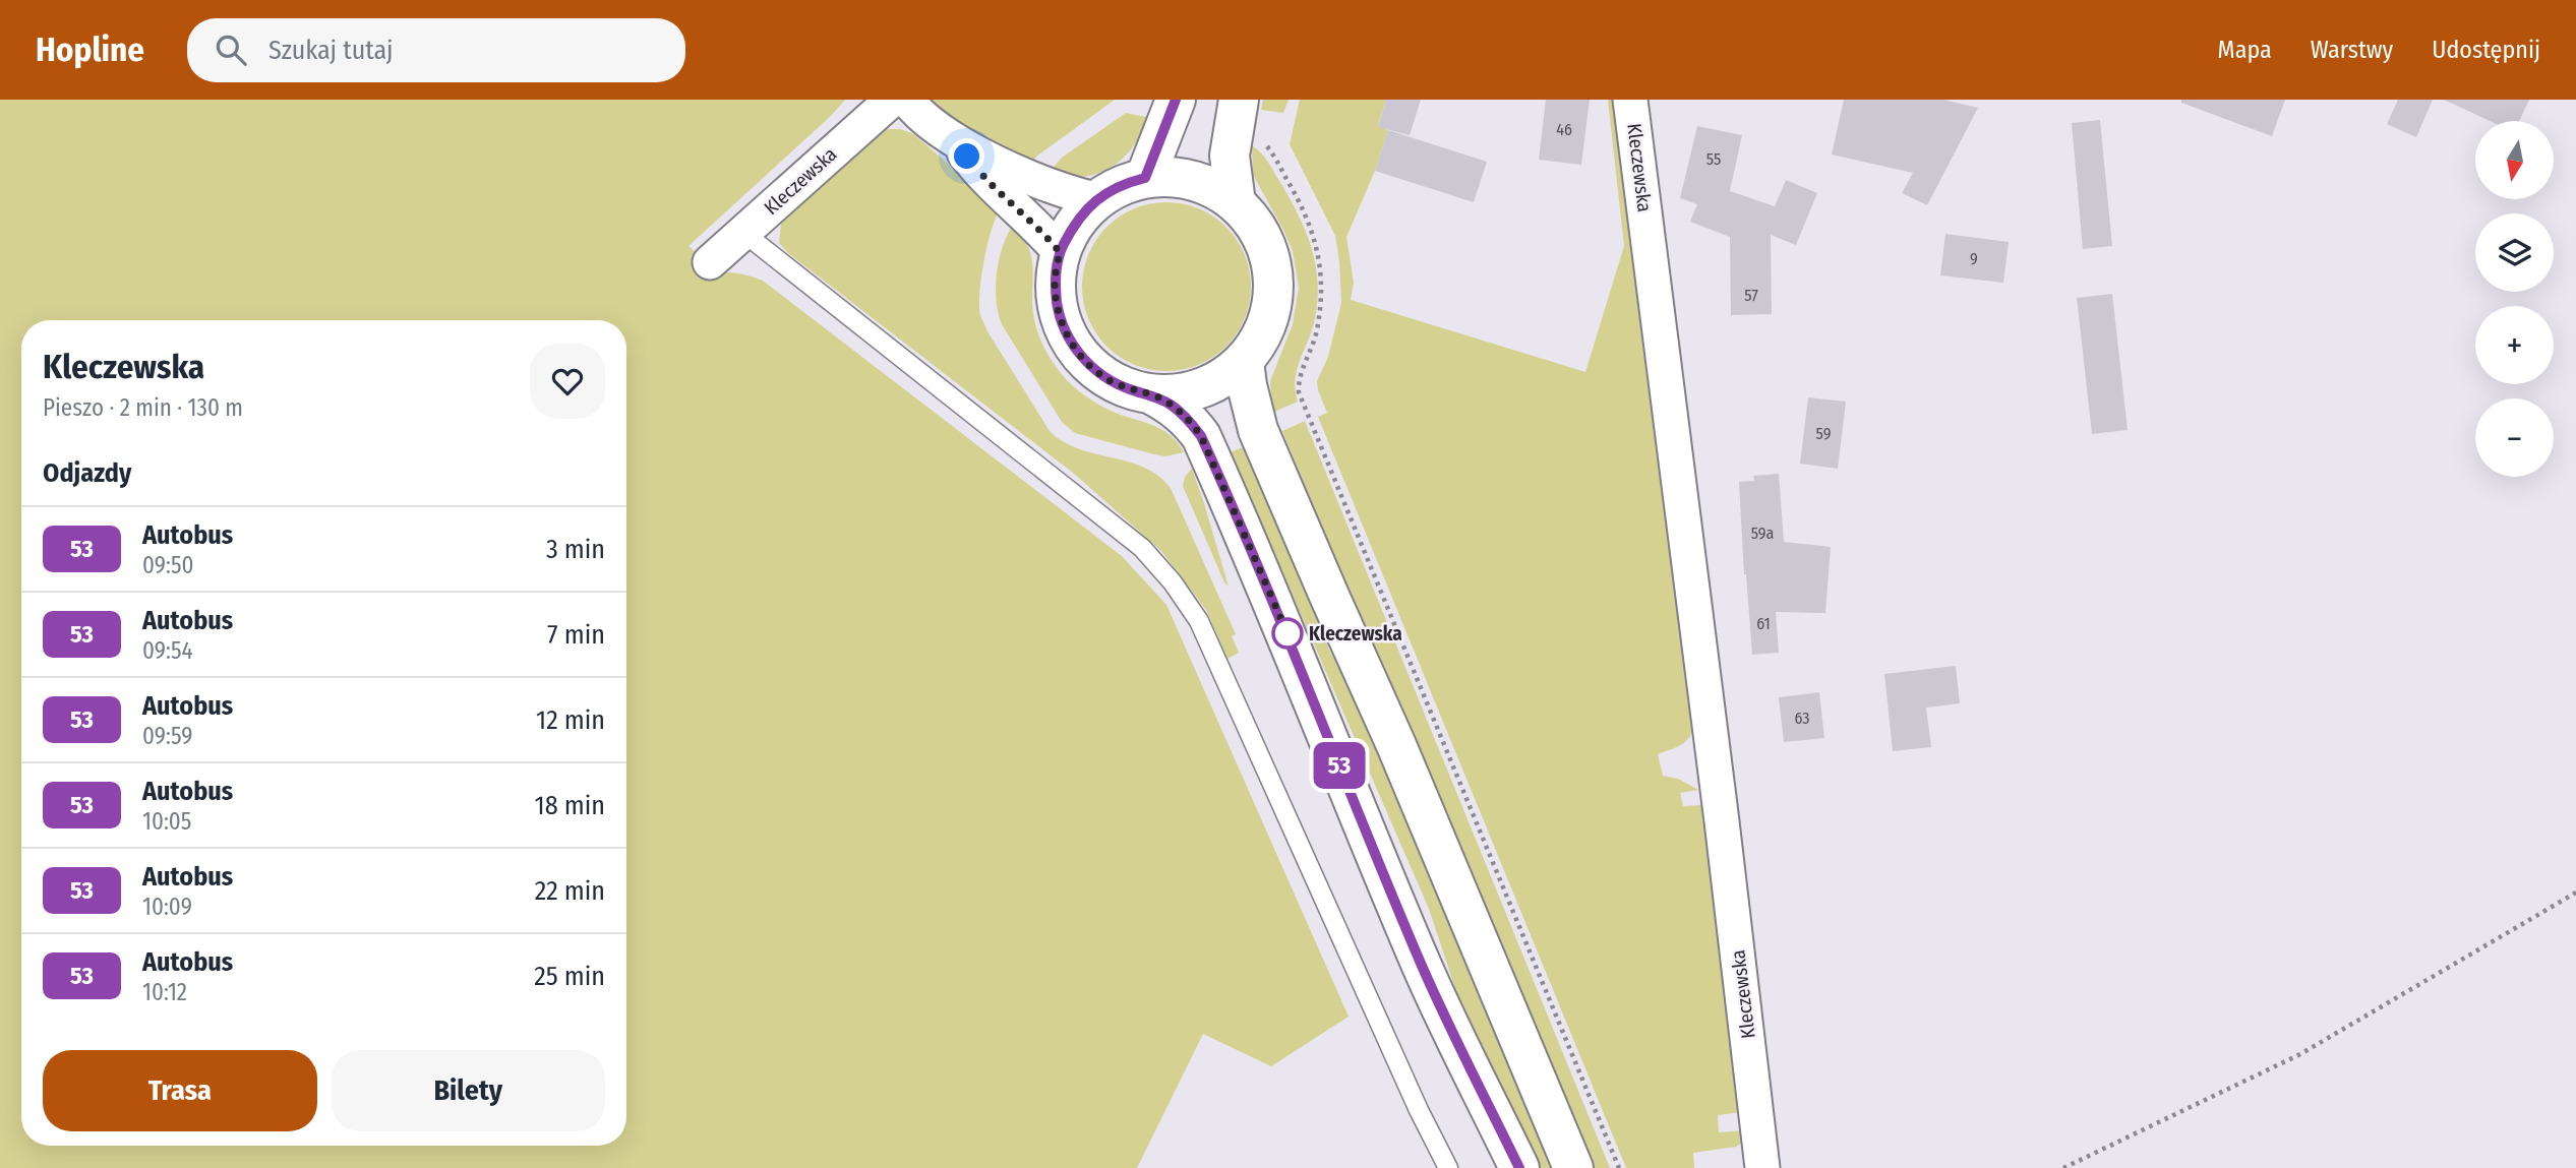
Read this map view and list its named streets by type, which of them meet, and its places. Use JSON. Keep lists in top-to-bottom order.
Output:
{
  "streets": {
    "street": ["Kleczewska"]
  },
  "places": ["Kleczewska"],
  "lines": ["bus line 53"],
  "house_numbers": [
    "46",
    "55",
    "9",
    "57",
    "59",
    "59a",
    "61",
    "63"
  ],
  "north": "bottom",
  "page": {
    "header": "Hopline",
    "search": "Szukaj tutaj",
    "nav": ["Mapa", "Warstwy", "Udostępnij"],
    "on_map": "53",
    "map_buttons": ["+", "−"],
    "heading": [
      ["Kleczewska", "Pieszo · 2 min · 130 m"],
      "Odjazdy"
    ],
    "list": [
      {
        "mark": "53",
        "name": "Autobus",
        "note": "09:50",
        "value": "3 min"
      },
      {
        "mark": "53",
        "name": "Autobus",
        "note": "09:54",
        "value": "7 min"
      },
      {
        "mark": "53",
        "name": "Autobus",
        "note": "09:59",
        "value": "12 min"
      },
      {
        "mark": "53",
        "name": "Autobus",
        "note": "10:05",
        "value": "18 min"
      },
      {
        "mark": "53",
        "name": "Autobus",
        "note": "10:09",
        "value": "22 min"
      },
      {
        "mark": "53",
        "name": "Autobus",
        "note": "10:12",
        "value": "25 min"
      }
    ],
    "buttons": ["Trasa", "Bilety"]
  }
}
